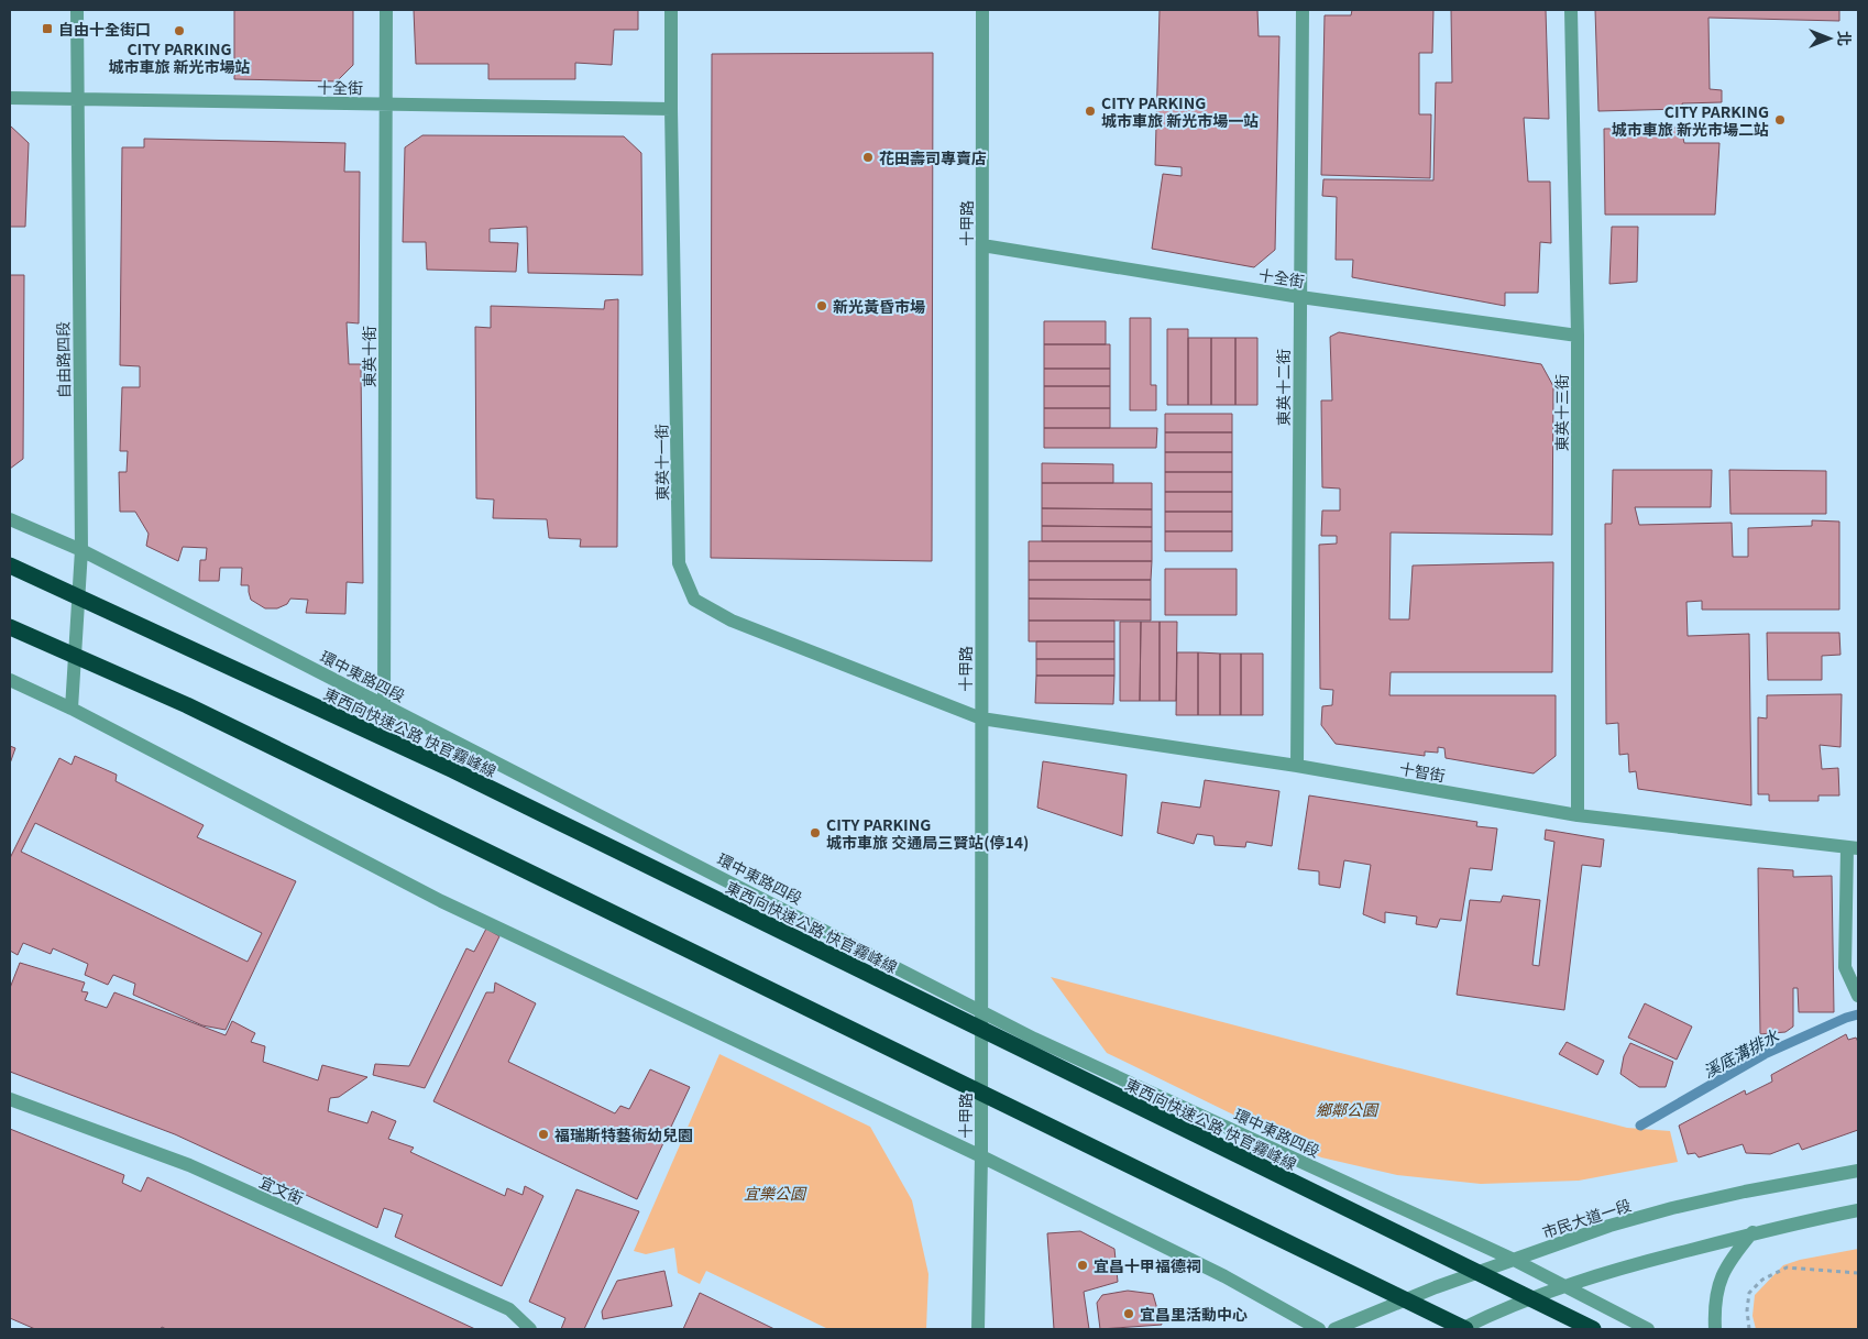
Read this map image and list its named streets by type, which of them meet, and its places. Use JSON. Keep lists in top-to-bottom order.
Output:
{
  "streets": {
    "highway": ["東西向快速公路 快官霧峰線"],
    "street": [
      "十全街",
      "十甲路",
      "東英十街",
      "自由路四段",
      "東英十二街",
      "東英十三街",
      "東英十一街",
      "環中東路四段",
      "十智街",
      "宜文街",
      "市民大道一段"
    ]
  },
  "crossings": [
    ["十全街", "十甲路"],
    ["十全街", "東英十街"],
    ["十全街", "自由路四段"],
    ["十全街", "東英十二街"],
    ["十全街", "東英十三街"],
    ["十全街", "東英十一街"],
    ["十甲路", "東英十一街"],
    ["十甲路", "環中東路四段"],
    ["十甲路", "十智街"],
    ["東英十街", "環中東路四段"],
    ["自由路四段", "環中東路四段"],
    ["東英十二街", "十智街"],
    ["東英十三街", "十智街"],
    ["東英十一街", "十智街"],
    ["環中東路四段", "市民大道一段"]
  ],
  "water": ["溪底溝排水"],
  "parks": ["鄉鄰公園", "宜樂公園"],
  "places": {
    "transit": ["自由十全街口"],
    "other": [
      "CITY PARKING 城市車旅 新光市場站",
      "CITY PARKING 城市車旅 新光市場一站",
      "CITY PARKING 城市車旅 新光市場二站",
      "花田壽司專賣店",
      "新光黃昏市場",
      "CITY PARKING 城市車旅 交通局三賢站(停14)",
      "福瑞斯特藝術幼兒園",
      "宜昌十甲福德祠",
      "宜昌里活動中心"
    ]
  },
  "north": "right"
}
